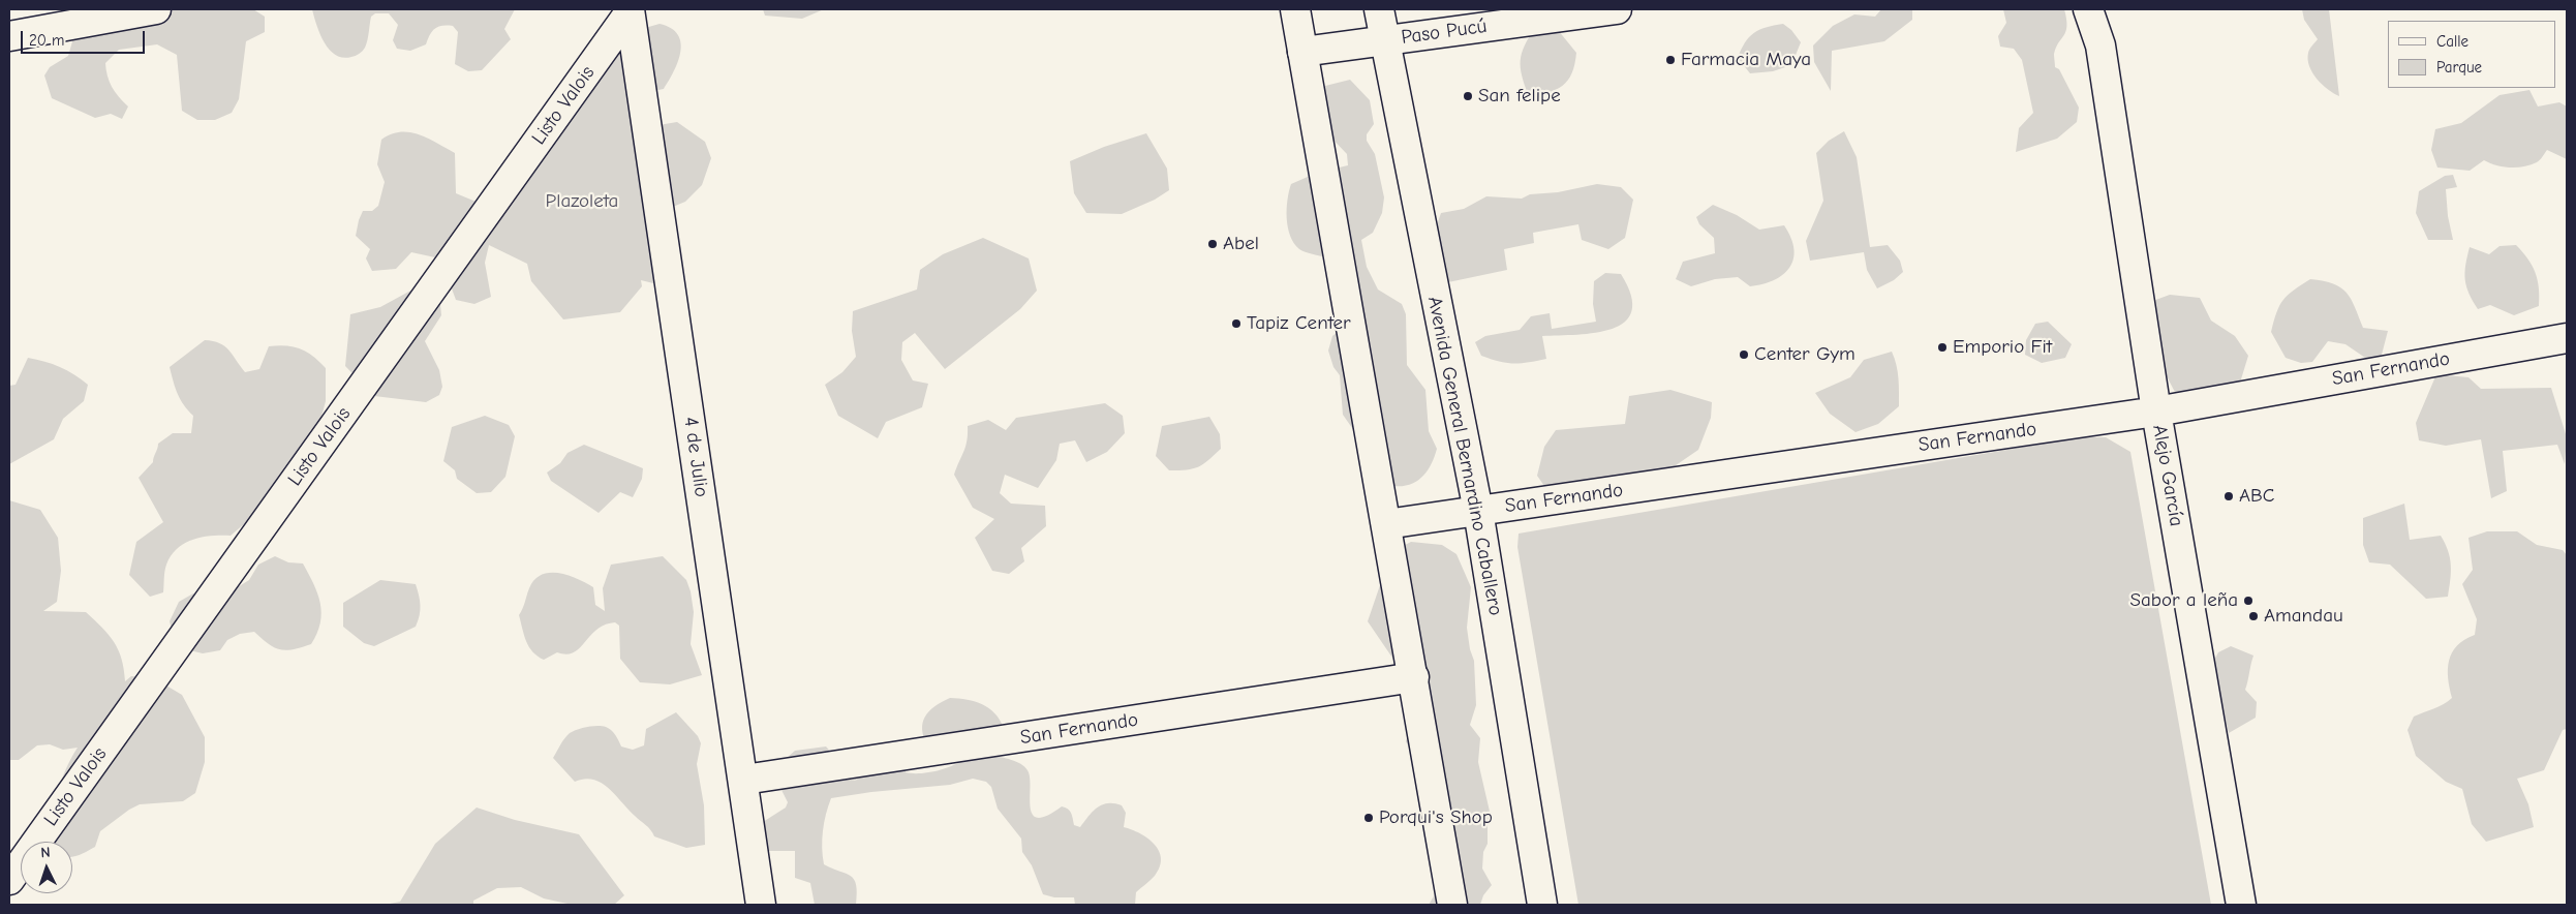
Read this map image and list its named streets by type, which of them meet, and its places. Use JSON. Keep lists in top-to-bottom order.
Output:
{
  "streets": {
    "street": [
      "Paso Pucú",
      "Listo Valois",
      "San Fernando",
      "Avenida General Bernardino Caballero",
      "4 de Julio",
      "Alejo García"
    ]
  },
  "crossings": [
    ["Paso Pucú", "Avenida General Bernardino Caballero"],
    ["Listo Valois", "4 de Julio"],
    ["San Fernando", "Avenida General Bernardino Caballero"],
    ["San Fernando", "4 de Julio"],
    ["San Fernando", "Alejo García"]
  ],
  "parks": ["Plazoleta"],
  "places": [
    "Farmacia Maya",
    "San felipe",
    "Abel",
    "Tapiz Center",
    "Emporio Fit",
    "Center Gym",
    "ABC",
    "Sabor a leña",
    "Amandau",
    "Porqui's Shop"
  ],
  "legend": ["Calle", "Parque"],
  "scale_bar": "20 m",
  "north": "top"
}
